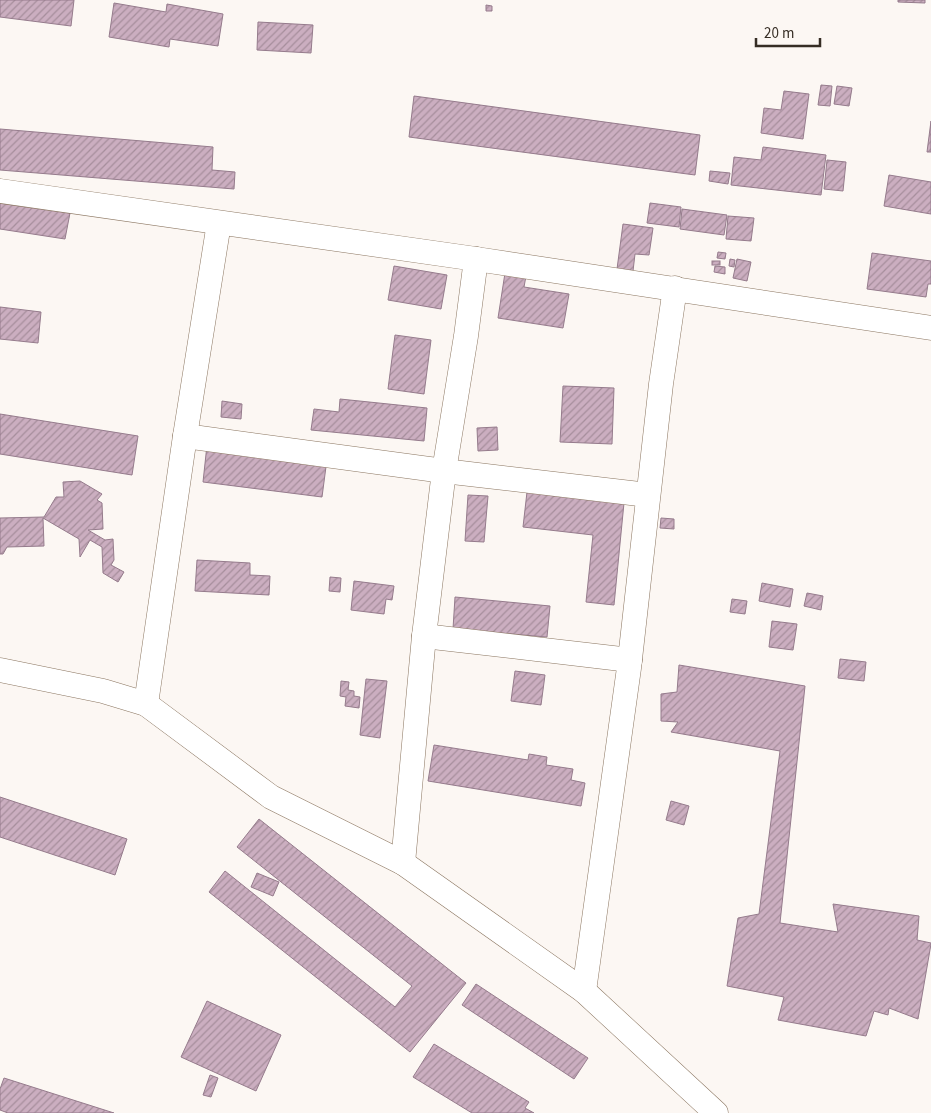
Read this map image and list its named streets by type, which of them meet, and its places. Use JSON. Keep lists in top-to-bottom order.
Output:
{
  "scale_bar": "20 m"
}
